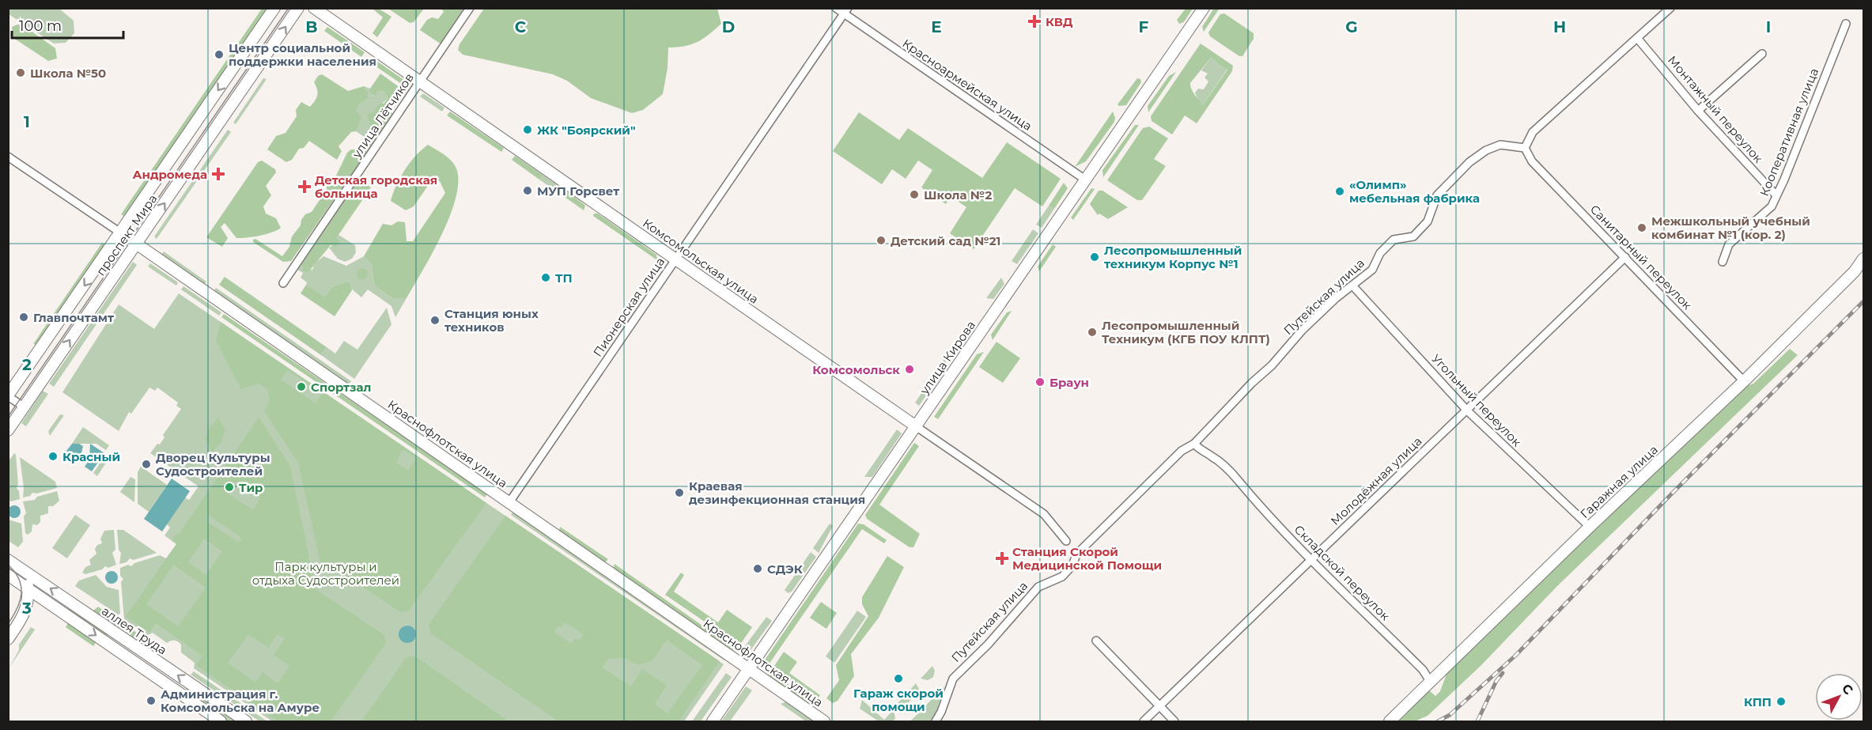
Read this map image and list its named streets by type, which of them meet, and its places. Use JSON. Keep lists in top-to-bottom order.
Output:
{
  "streets": {
    "main road": [
      "проспект Мира",
      "Комсомольская улица",
      "улица Кирова",
      "Краснофлотская улица",
      "Гаражная улица",
      "аллея Труда"
    ],
    "street": [
      "Красноармейская улица",
      "Монтажный переулок",
      "улица Лётчиков",
      "Кооперативная улица",
      "Санитарный переулок",
      "Путейская улица",
      "Пионерская улица",
      "Угольный переулок",
      "Молодёжная улица",
      "Складской переулок"
    ]
  },
  "crossings": [
    ["Красноармейская улица", "Пионерская улица"],
    ["Красноармейская улица", "улица Кирова"],
    ["Монтажный переулок", "Кооперативная улица"],
    ["улица Лётчиков", "Комсомольская улица"],
    ["проспект Мира", "Краснофлотская улица"],
    ["Санитарный переулок", "Путейская улица"],
    ["Санитарный переулок", "Молодёжная улица"],
    ["Санитарный переулок", "Гаражная улица"],
    ["Комсомольская улица", "Пионерская улица"],
    ["Комсомольская улица", "улица Кирова"],
    ["Путейская улица", "Угольный переулок"],
    ["Путейская улица", "Складской переулок"],
    ["Пионерская улица", "Краснофлотская улица"],
    ["улица Кирова", "Краснофлотская улица"],
    ["Угольный переулок", "Молодёжная улица"],
    ["Угольный переулок", "Гаражная улица"],
    ["Молодёжная улица", "Складской переулок"],
    ["Гаражная улица", "Складской переулок"]
  ],
  "parks": ["Парк культуры и отдыха Судостроителей"],
  "places": {
    "health": [
      "КВД",
      "Андромеда",
      "Детская городская больница",
      "Станция Скорой Медицинской Помощи"
    ],
    "other": [
      "Центр социальной поддержки населения",
      "Школа №50",
      "ЖК \"Боярский\"",
      "МУП Горсвет",
      "«Олимп» мебельная фабрика",
      "Школа №2",
      "Межшкольный учебный комбинат №1 (кор. 2)",
      "Детский сад №21",
      "Лесопромышленный техникум Корпус №1",
      "ТП",
      "Главпочтамт",
      "Станция юных техников",
      "Лесопромышленный Техникум (КГБ ПОУ КЛПТ)",
      "Комсомольск",
      "Браун",
      "Спортзал",
      "Красный",
      "Дворец Культуры Судостроителей",
      "Тир",
      "Краевая дезинфекционная станция",
      "СДЭК",
      "Гараж скорой помощи",
      "Администрация г. Комсомольска на Амуре",
      "КПП"
    ]
  },
  "scale_bar": "100 m",
  "north": "top right",
  "grid": {
    "columns": [
      "B",
      "C",
      "D",
      "E",
      "F",
      "G",
      "H",
      "I"
    ],
    "rows": ["1", "2", "3"]
  }
}
